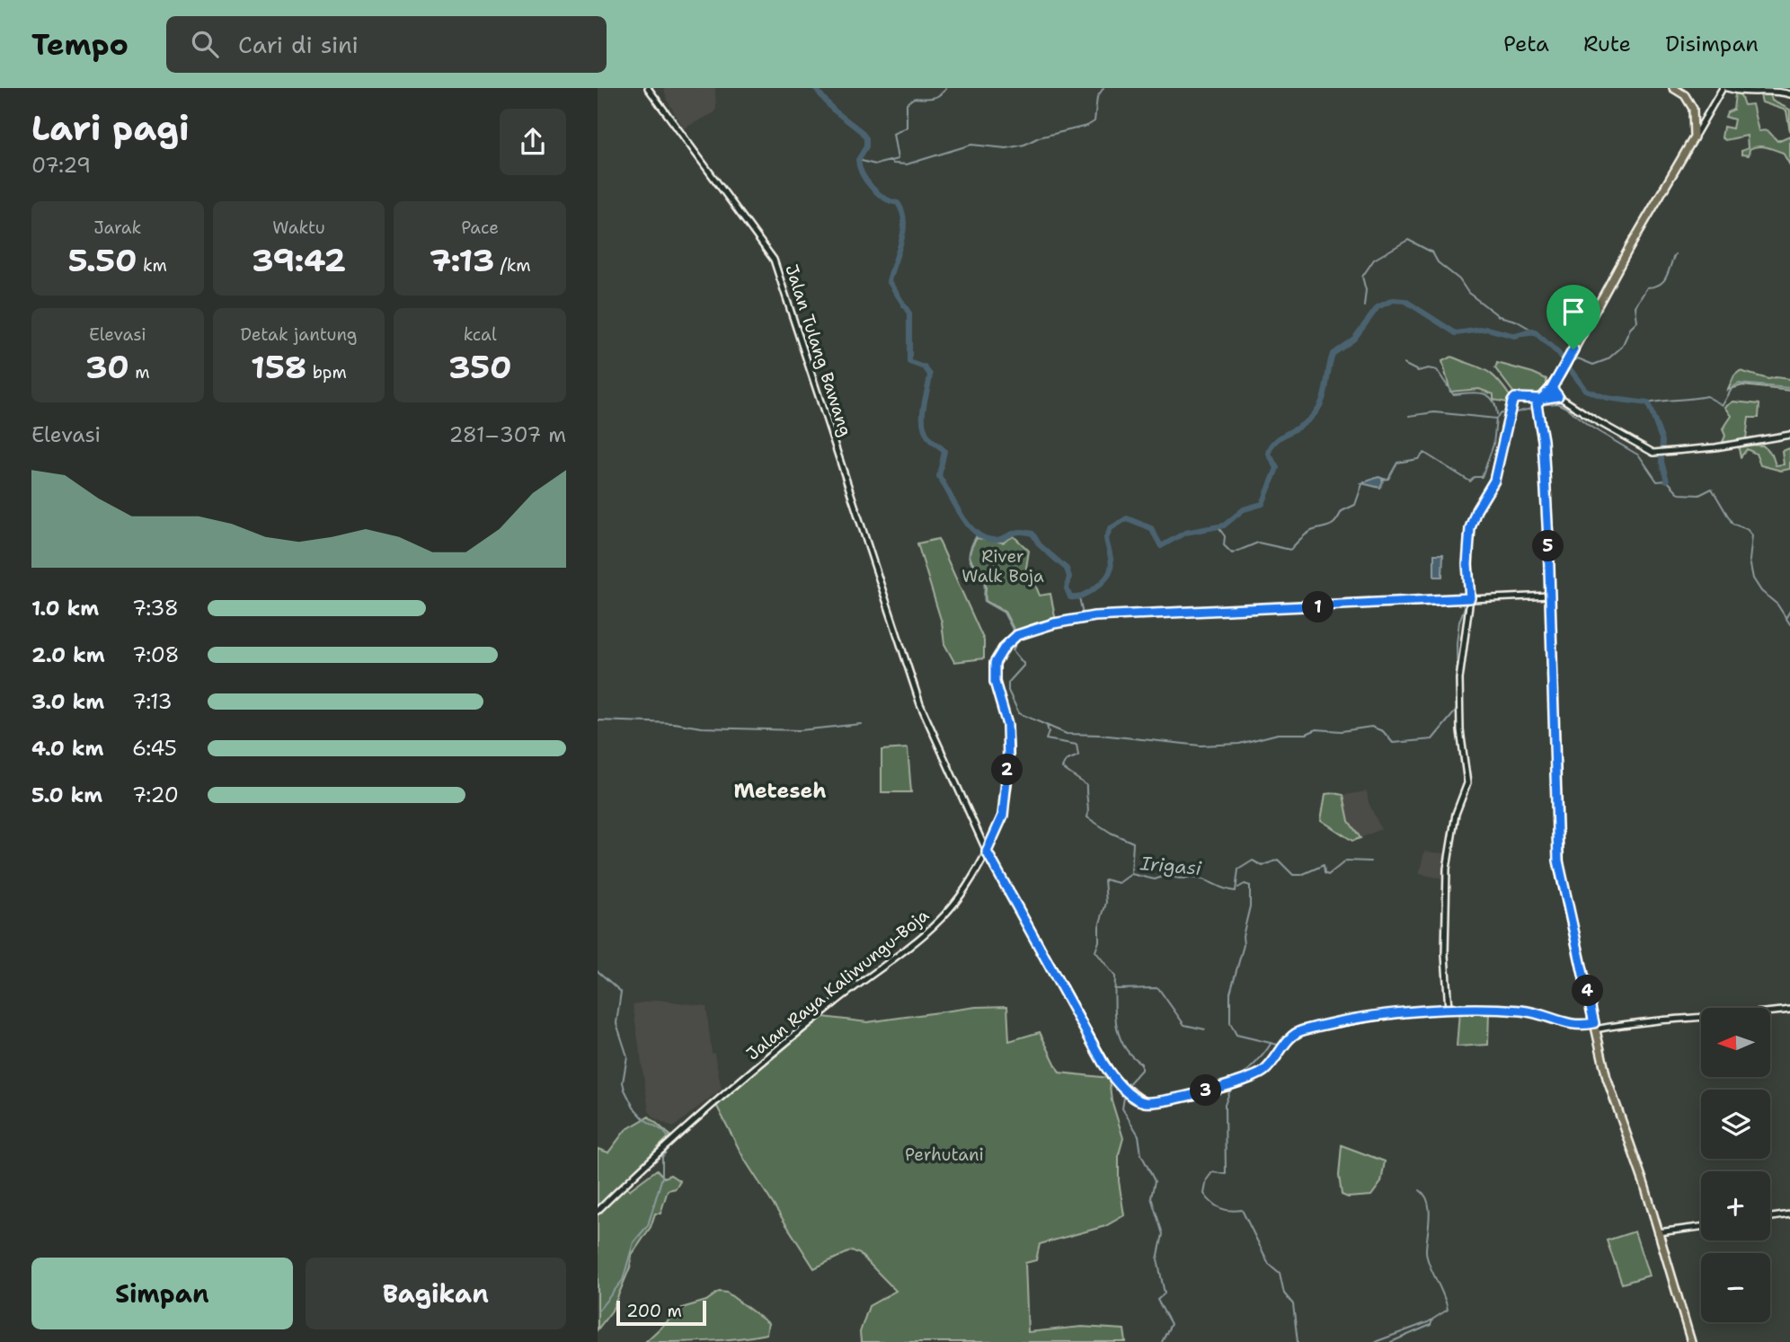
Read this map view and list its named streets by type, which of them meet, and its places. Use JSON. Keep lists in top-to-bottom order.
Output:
{
  "streets": {
    "street": ["Jalan Tulang Bawang", "Jalan Raya Kaliwungu-Boja"]
  },
  "crossings": [
    ["Jalan Tulang Bawang", "Jalan Raya Kaliwungu-Boja"]
  ],
  "districts": ["Meteseh"],
  "water": ["Irigasi"],
  "parks": ["River Walk Boja", "Perhutani"],
  "scale_bar": "200 m",
  "north": "left",
  "page": {
    "header": "Tempo",
    "search": "Cari di sini",
    "nav": ["Peta", "Rute", "Disimpan"],
    "heading": ["Lari pagi", "07:29"],
    "stats": [
      ["Jarak", "5.50 km"],
      ["Waktu", "39:42"],
      ["Pace", "7:13 /km"],
      ["Elevasi", "30 m"],
      ["Detak jantung", "158 bpm"],
      ["kcal", "350"]
    ],
    "chart": ["Elevasi", "281–307 m"],
    "pins": [
      "5",
      "1",
      "2",
      "4",
      "3"
    ],
    "list": [
      {
        "name": "1.0 km",
        "note": "7:38"
      },
      {
        "name": "2.0 km",
        "note": "7:08"
      },
      {
        "name": "3.0 km",
        "note": "7:13"
      },
      {
        "name": "4.0 km",
        "note": "6:45"
      },
      {
        "name": "5.0 km",
        "note": "7:20"
      }
    ],
    "map_buttons": ["+", "−"],
    "buttons": ["Simpan", "Bagikan"],
    "scale": "200 m"
  }
}
